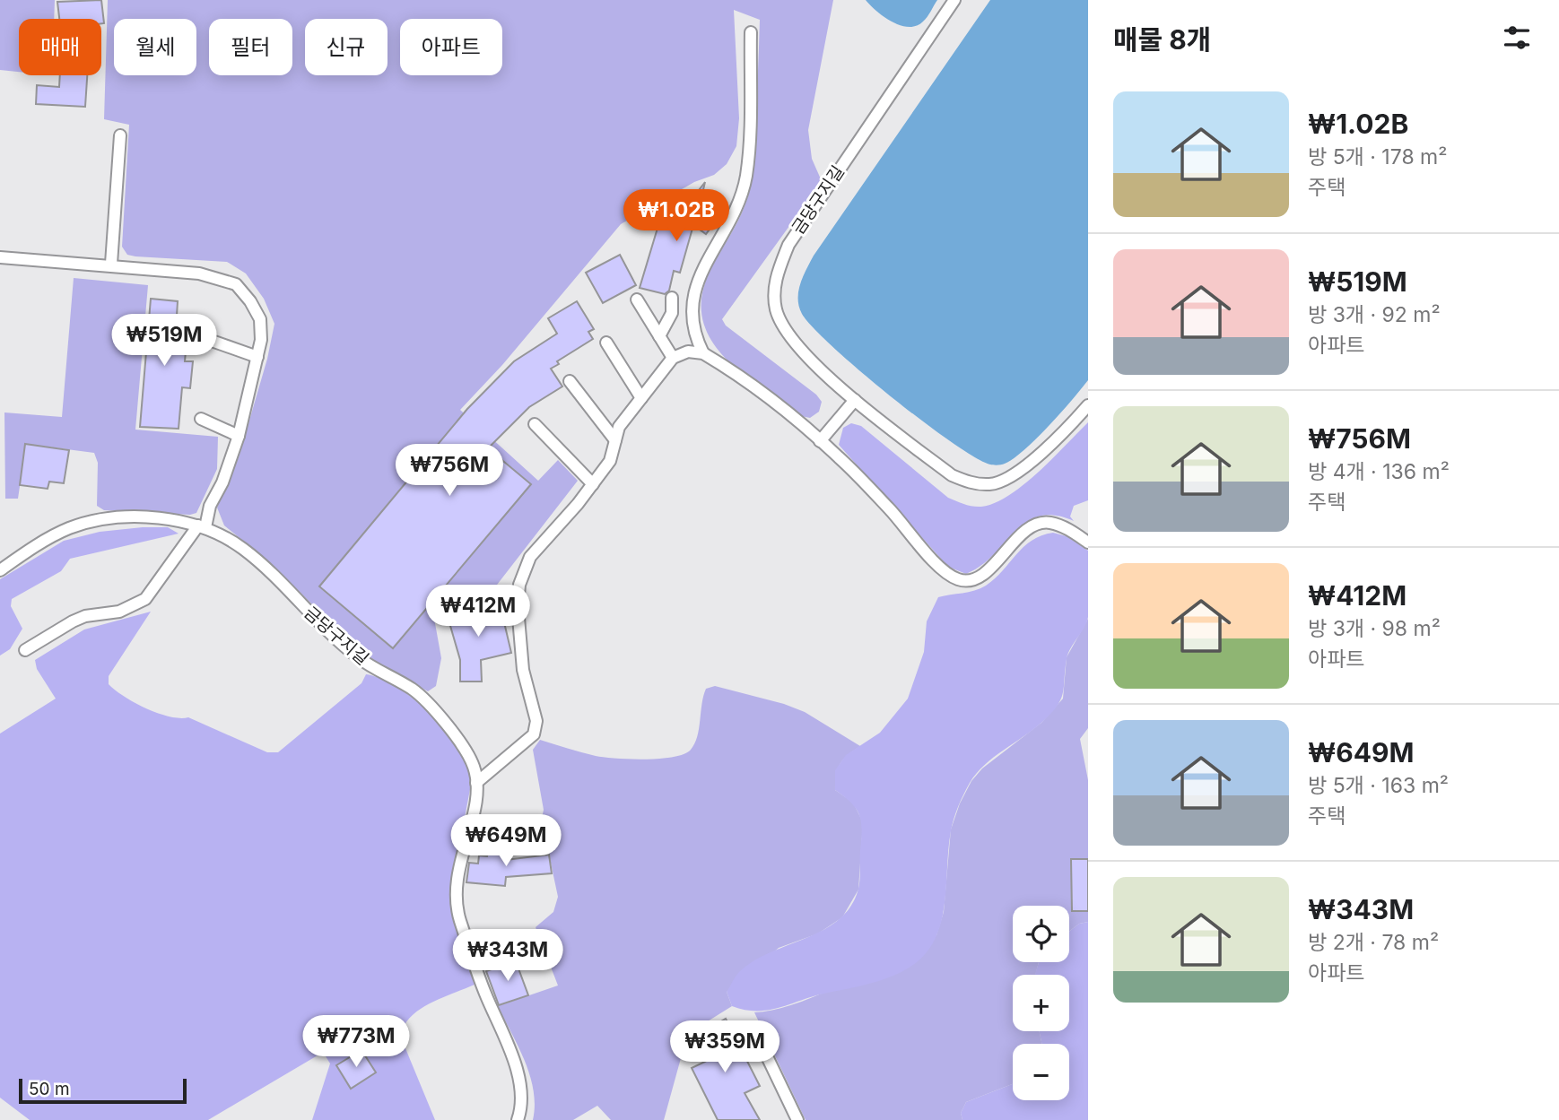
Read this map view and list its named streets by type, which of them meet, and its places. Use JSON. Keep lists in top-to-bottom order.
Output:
{
  "streets": {
    "lane": ["금당구지길"]
  },
  "scale_bar": "50 m",
  "page": {
    "heading": "매물 8개",
    "chip": [
      "매매",
      "월세",
      "필터",
      "신규",
      "아파트"
    ],
    "list": [
      {
        "name": "₩1.02B",
        "note": "방 5개 · 178 m² · 주택"
      },
      {
        "name": "₩519M",
        "note": "방 3개 · 92 m² · 아파트"
      },
      {
        "name": "₩756M",
        "note": "방 4개 · 136 m² · 주택"
      },
      {
        "name": "₩412M",
        "note": "방 3개 · 98 m² · 아파트"
      },
      {
        "name": "₩649M",
        "note": "방 5개 · 163 m² · 주택"
      },
      {
        "name": "₩343M",
        "note": "방 2개 · 78 m² · 아파트"
      }
    ],
    "price": [
      "₩1.02B",
      "₩519M",
      "₩756M",
      "₩412M",
      "₩649M",
      "₩343M",
      "₩773M",
      "₩359M"
    ],
    "map_buttons": ["+", "−"],
    "scale": "50 m"
  }
}
